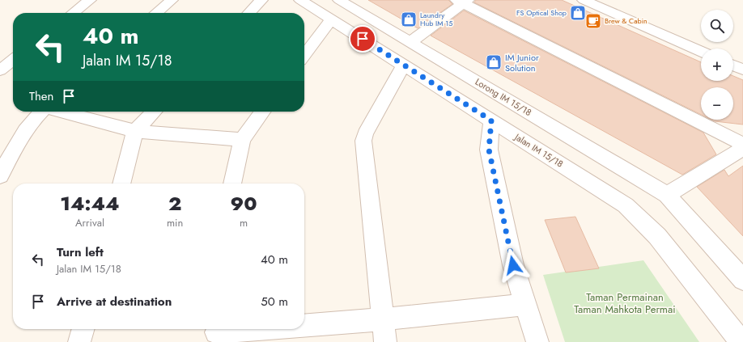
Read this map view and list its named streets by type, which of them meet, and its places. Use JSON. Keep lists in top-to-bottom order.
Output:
{
  "streets": {
    "street": ["Lorong IM 15/18", "Jalan IM 15/18"]
  },
  "parks": ["Taman Permainan Taman Mahkota Permai"],
  "places": {
    "shop": ["FS Optical Shop", "Laundry Hub IM 15", "IM Junior Solution"],
    "cafe": ["Brew & Cabin"]
  },
  "page": {
    "map_buttons": ["+", "−"],
    "turn": ["40 m", "Jalan IM 15/18"],
    "then": "Then",
    "eta": [
      "14:44",
      "Arrival",
      "2",
      "min",
      "90",
      "m"
    ],
    "list": [
      {
        "name": "Turn left",
        "note": "Jalan IM 15/18",
        "value": "40 m"
      },
      {
        "name": "Arrive at destination",
        "value": "50 m"
      }
    ]
  }
}
